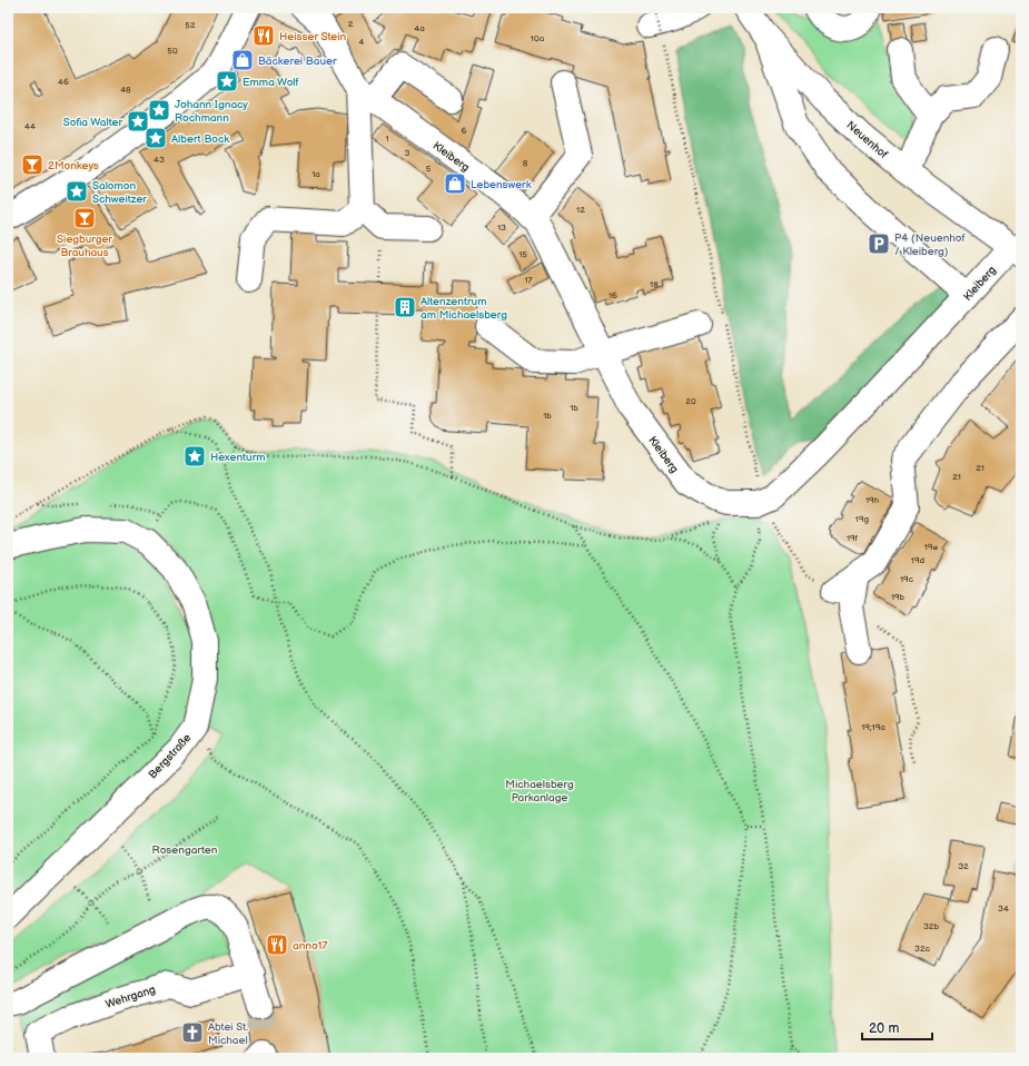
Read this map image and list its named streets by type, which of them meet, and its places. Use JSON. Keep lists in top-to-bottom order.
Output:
{
  "streets": {
    "street": [
      "Neuenhof",
      "Kleiberg",
      "Bergstraße",
      "Wehrgang"
    ]
  },
  "crossings": [
    ["Neuenhof", "Kleiberg"]
  ],
  "parks": ["Michaelsberg Parkanlage", "Rosengarten"],
  "places": {
    "restaurant": ["Heisser Stein", "anno17"],
    "shop": ["Bäckerei Bauer", "Lebenswerk"],
    "place": [
      "Emma Wolf",
      "Johann Ignacy Rochmann",
      "Sofia Walter",
      "Albert Bock",
      "Salomon Schweitzer",
      "Hexenturm"
    ],
    "bar": ["2Monkeys", "Siegburger Brauhaus"],
    "parking": ["P4 (Neuenhof / Kleiberg)"],
    "building": ["Altenzentrum am Michaelsberg"],
    "church": ["Abtei St. Michael"]
  },
  "house_numbers": [
    "2",
    "52",
    "4a",
    "10a",
    "4",
    "50",
    "46",
    "48",
    "44",
    "6",
    "1",
    "3",
    "43",
    "8",
    "5",
    "1a",
    "12",
    "13",
    "15",
    "17",
    "18",
    "16",
    "20",
    "1b",
    "1b",
    "21",
    "21",
    "19h",
    "19g",
    "19f",
    "19e",
    "19d",
    "19c",
    "19b",
    "19;19a",
    "32",
    "34",
    "32b",
    "32c"
  ],
  "scale_bar": "20 m"
}
